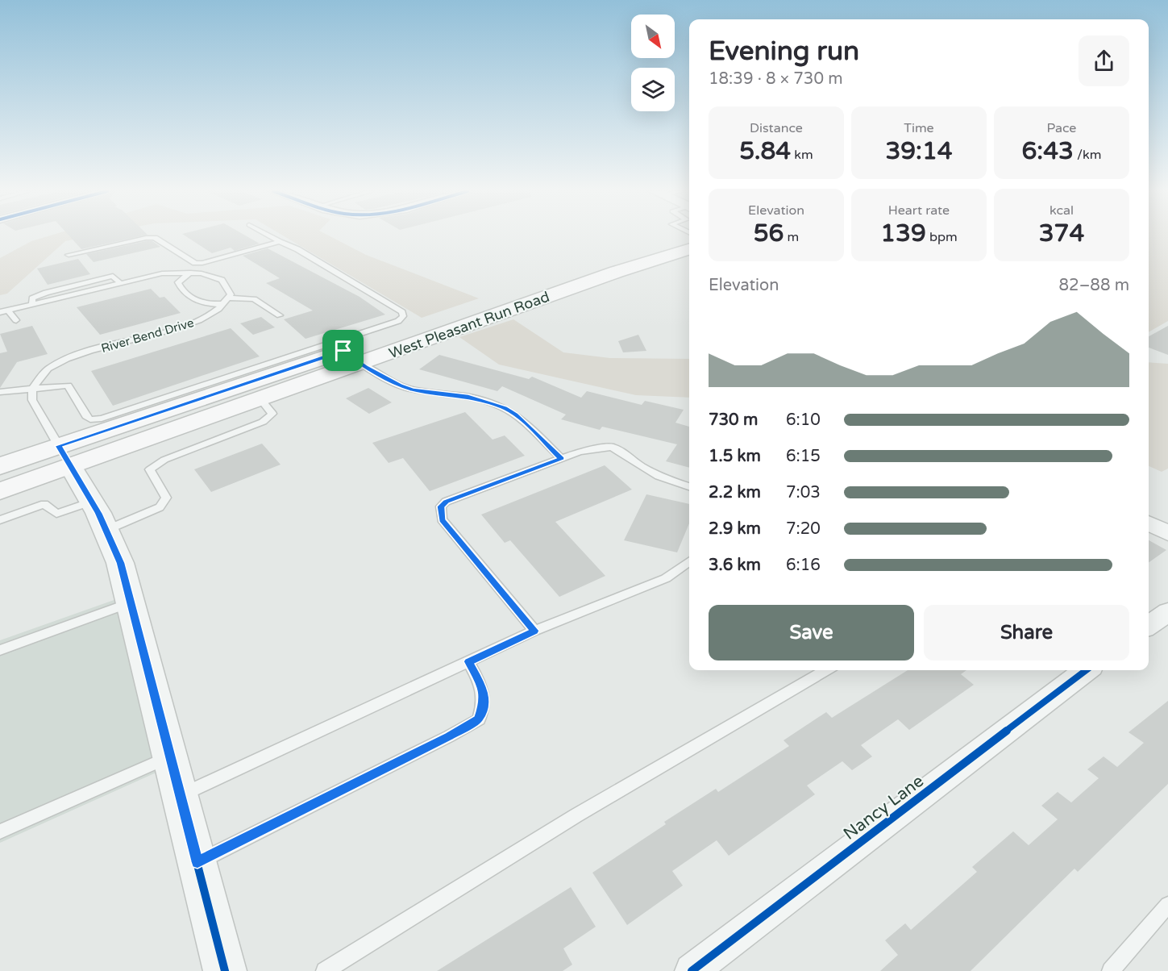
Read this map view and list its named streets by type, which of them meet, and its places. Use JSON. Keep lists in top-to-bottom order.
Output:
{
  "streets": {
    "main road": ["West Pleasant Run Road"],
    "street": ["Nancy Lane"],
    "lane": ["River Bend Drive"]
  },
  "north": "bottom right",
  "page": {
    "heading": ["Evening run", "18:39 · 8 × 730 m"],
    "stats": [
      ["Distance", "5.84 km"],
      ["Time", "39:14"],
      ["Pace", "6:43 /km"],
      ["Elevation", "56 m"],
      ["Heart rate", "139 bpm"],
      ["kcal", "374"]
    ],
    "chart": ["Elevation", "82–88 m"],
    "list": [
      {
        "name": "730 m",
        "note": "6:10"
      },
      {
        "name": "1.5 km",
        "note": "6:15"
      },
      {
        "name": "2.2 km",
        "note": "7:03"
      },
      {
        "name": "2.9 km",
        "note": "7:20"
      },
      {
        "name": "3.6 km",
        "note": "6:16"
      }
    ],
    "buttons": ["Save", "Share"]
  }
}
